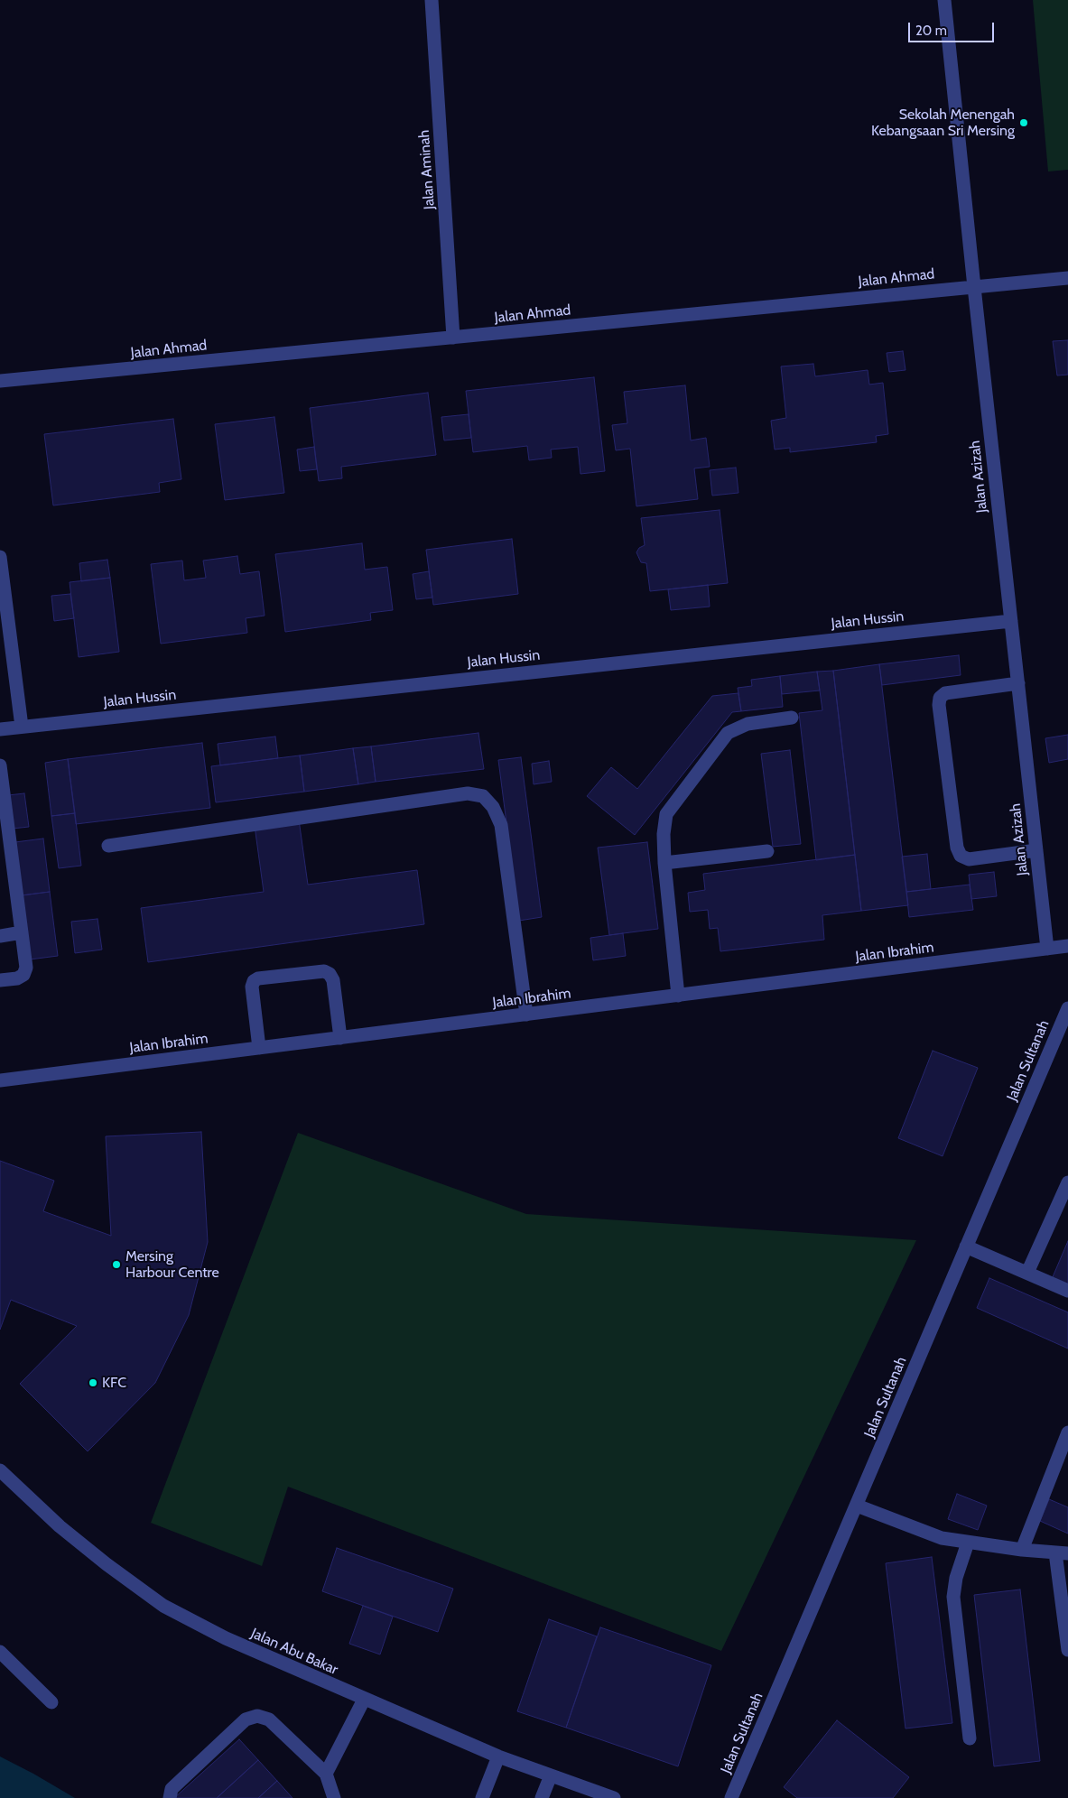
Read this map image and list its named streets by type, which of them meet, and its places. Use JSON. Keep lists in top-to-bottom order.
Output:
{
  "streets": {
    "street": [
      "Jalan Aminah",
      "Jalan Ahmad",
      "Jalan Azizah",
      "Jalan Hussin",
      "Jalan Ibrahim",
      "Jalan Sultanah",
      "Jalan Abu Bakar"
    ]
  },
  "crossings": [
    ["Jalan Aminah", "Jalan Ahmad"],
    ["Jalan Ahmad", "Jalan Azizah"],
    ["Jalan Azizah", "Jalan Hussin"],
    ["Jalan Azizah", "Jalan Ibrahim"]
  ],
  "places": ["Sekolah Menengah Kebangsaan Sri Mersing", "Mersing Harbour Centre", "KFC"],
  "scale_bar": "20 m"
}
